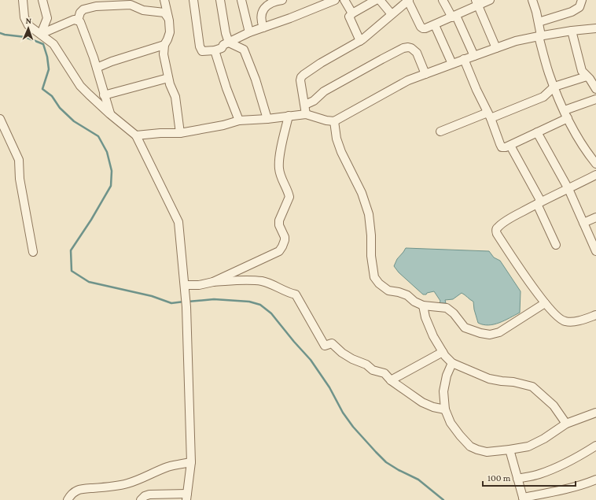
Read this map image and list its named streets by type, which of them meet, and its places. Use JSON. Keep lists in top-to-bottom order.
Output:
{
  "scale_bar": "100 m",
  "north": "top"
}
